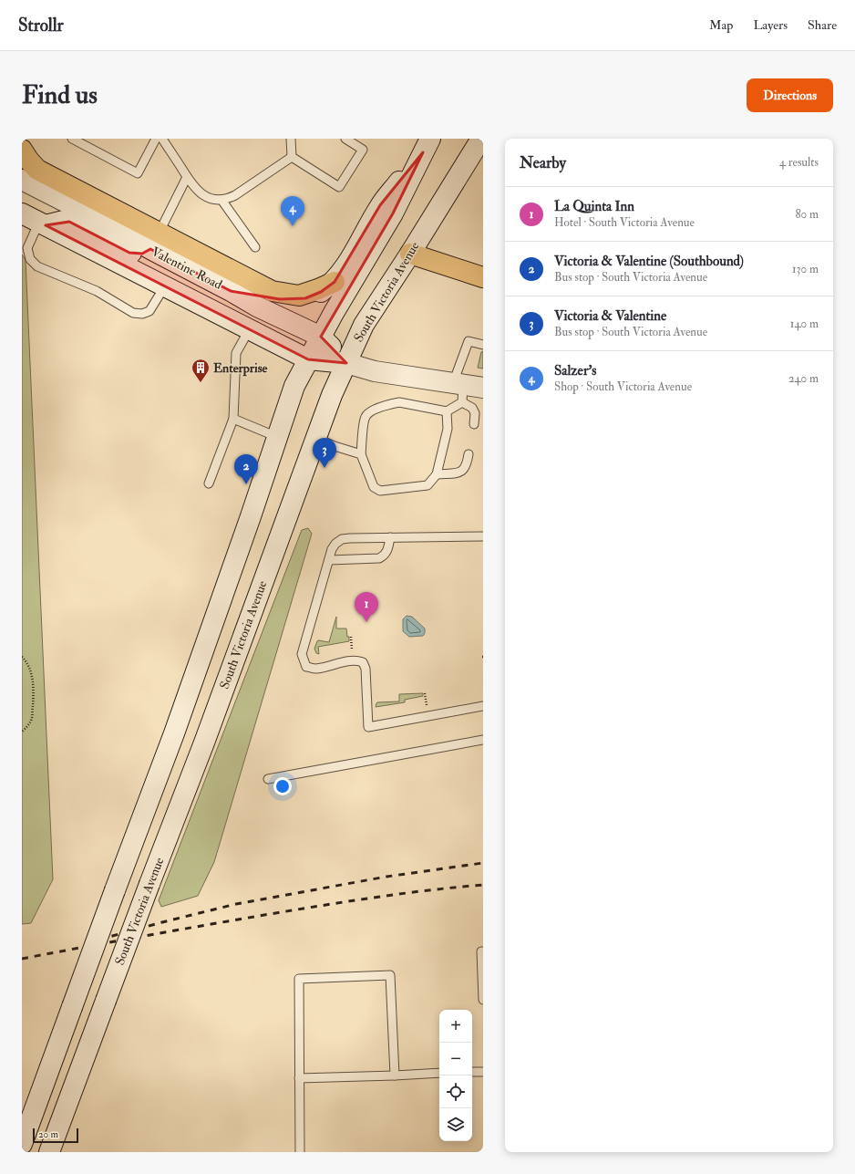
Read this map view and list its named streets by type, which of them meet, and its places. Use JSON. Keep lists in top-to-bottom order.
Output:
{
  "streets": {
    "main road": ["Valentine Road", "South Victoria Avenue"]
  },
  "crossings": [
    ["Valentine Road", "South Victoria Avenue"]
  ],
  "places": {
    "building": ["Enterprise"]
  },
  "scale_bar": "20 m",
  "page": {
    "header": "Strollr",
    "nav": ["Map", "Layers", "Share"],
    "buttons": "Directions",
    "title": "Find us",
    "heading": ["Nearby", "4 results"],
    "list": [
      {
        "mark": "1",
        "name": "La Quinta Inn",
        "note": "Hotel · South Victoria Avenue",
        "value": "80 m"
      },
      {
        "mark": "2",
        "name": "Victoria & Valentine (Southbound)",
        "note": "Bus stop · South Victoria Avenue",
        "value": "130 m"
      },
      {
        "mark": "3",
        "name": "Victoria & Valentine",
        "note": "Bus stop · South Victoria Avenue",
        "value": "140 m"
      },
      {
        "mark": "4",
        "name": "Salzer's",
        "note": "Shop · South Victoria Avenue",
        "value": "240 m"
      }
    ],
    "pins": [
      "4",
      "3",
      "2",
      "1"
    ],
    "map_buttons": ["+", "−"],
    "scale": "20 m"
  }
}
